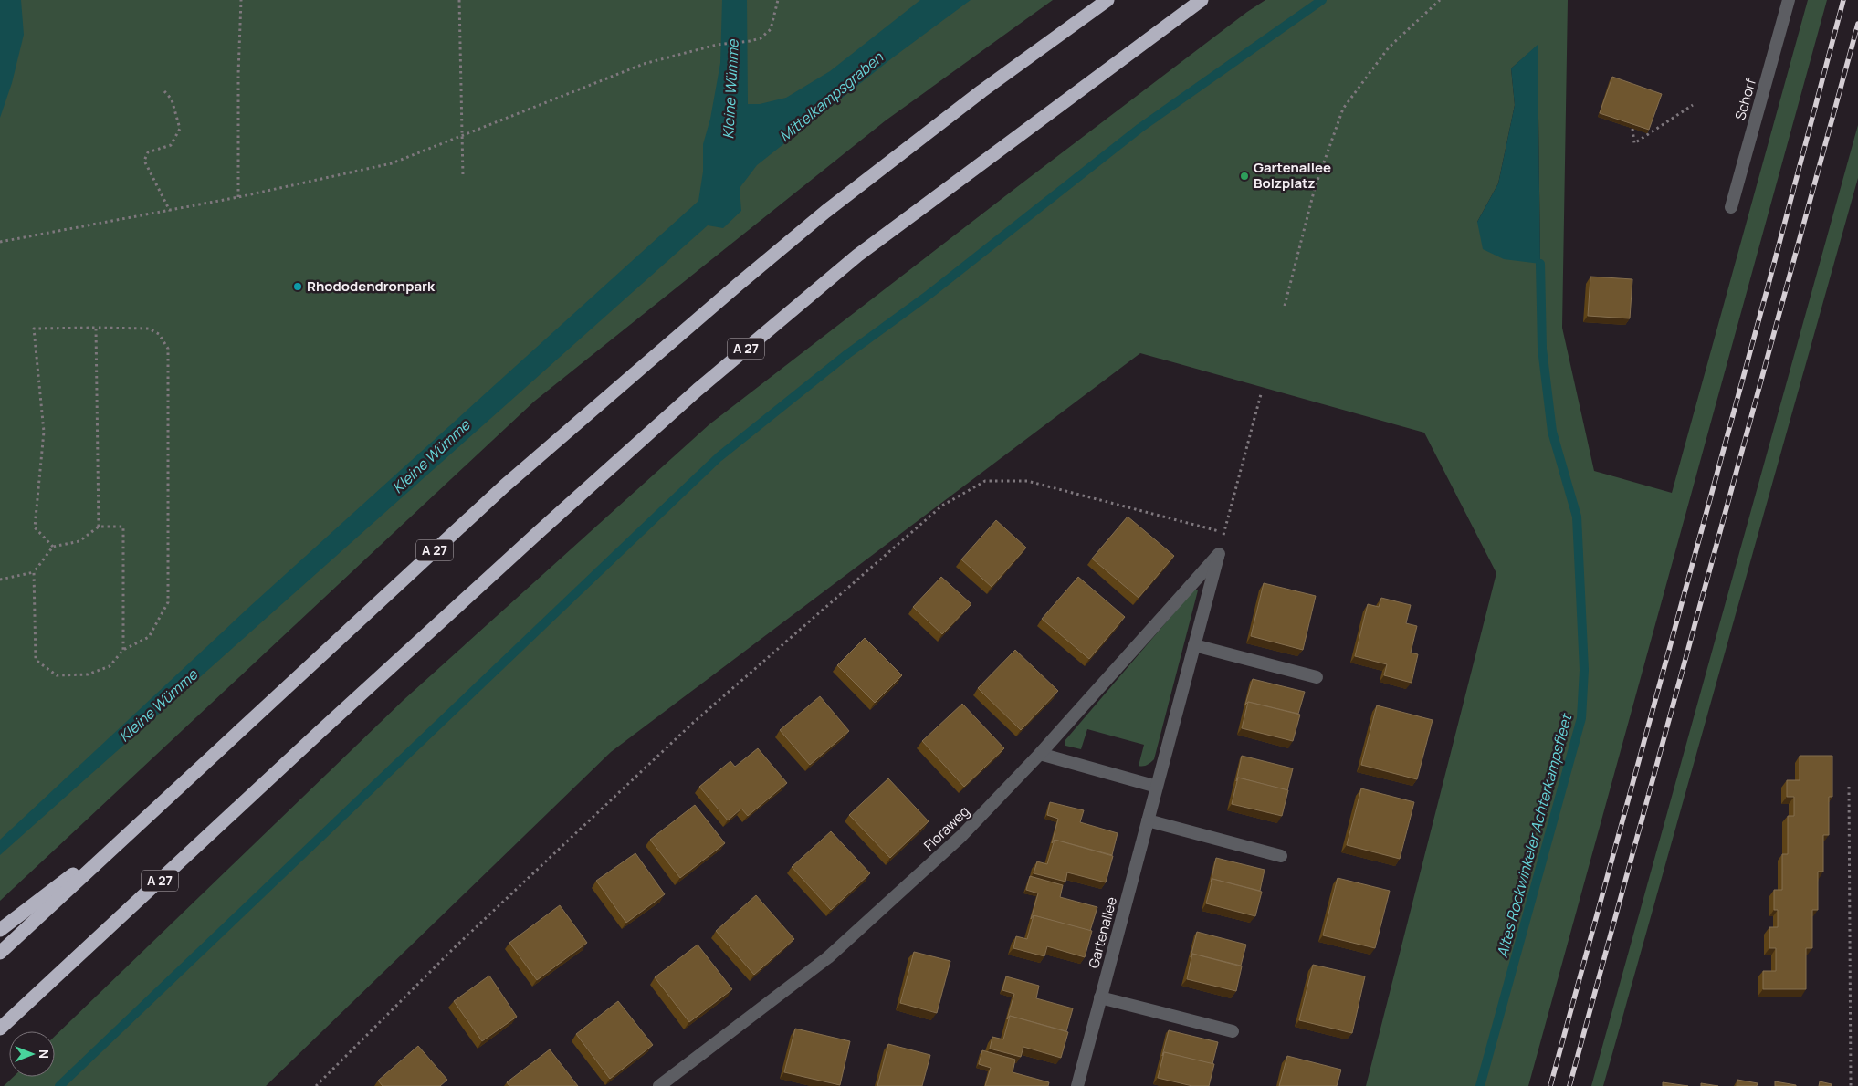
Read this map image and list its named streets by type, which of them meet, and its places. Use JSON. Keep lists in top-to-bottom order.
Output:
{
  "streets": {
    "highway": ["A 27"],
    "street": ["Schorf", "Floraweg", "Gartenallee"]
  },
  "crossings": [
    ["Floraweg", "Gartenallee"]
  ],
  "water": ["Kleine Wümme", "Mittelkampsgraben", "Altes Rockwinkeler Achterkampsfleet"],
  "places": ["Gartenallee Bolzplatz", "Rhododendronpark"],
  "north": "right"
}
